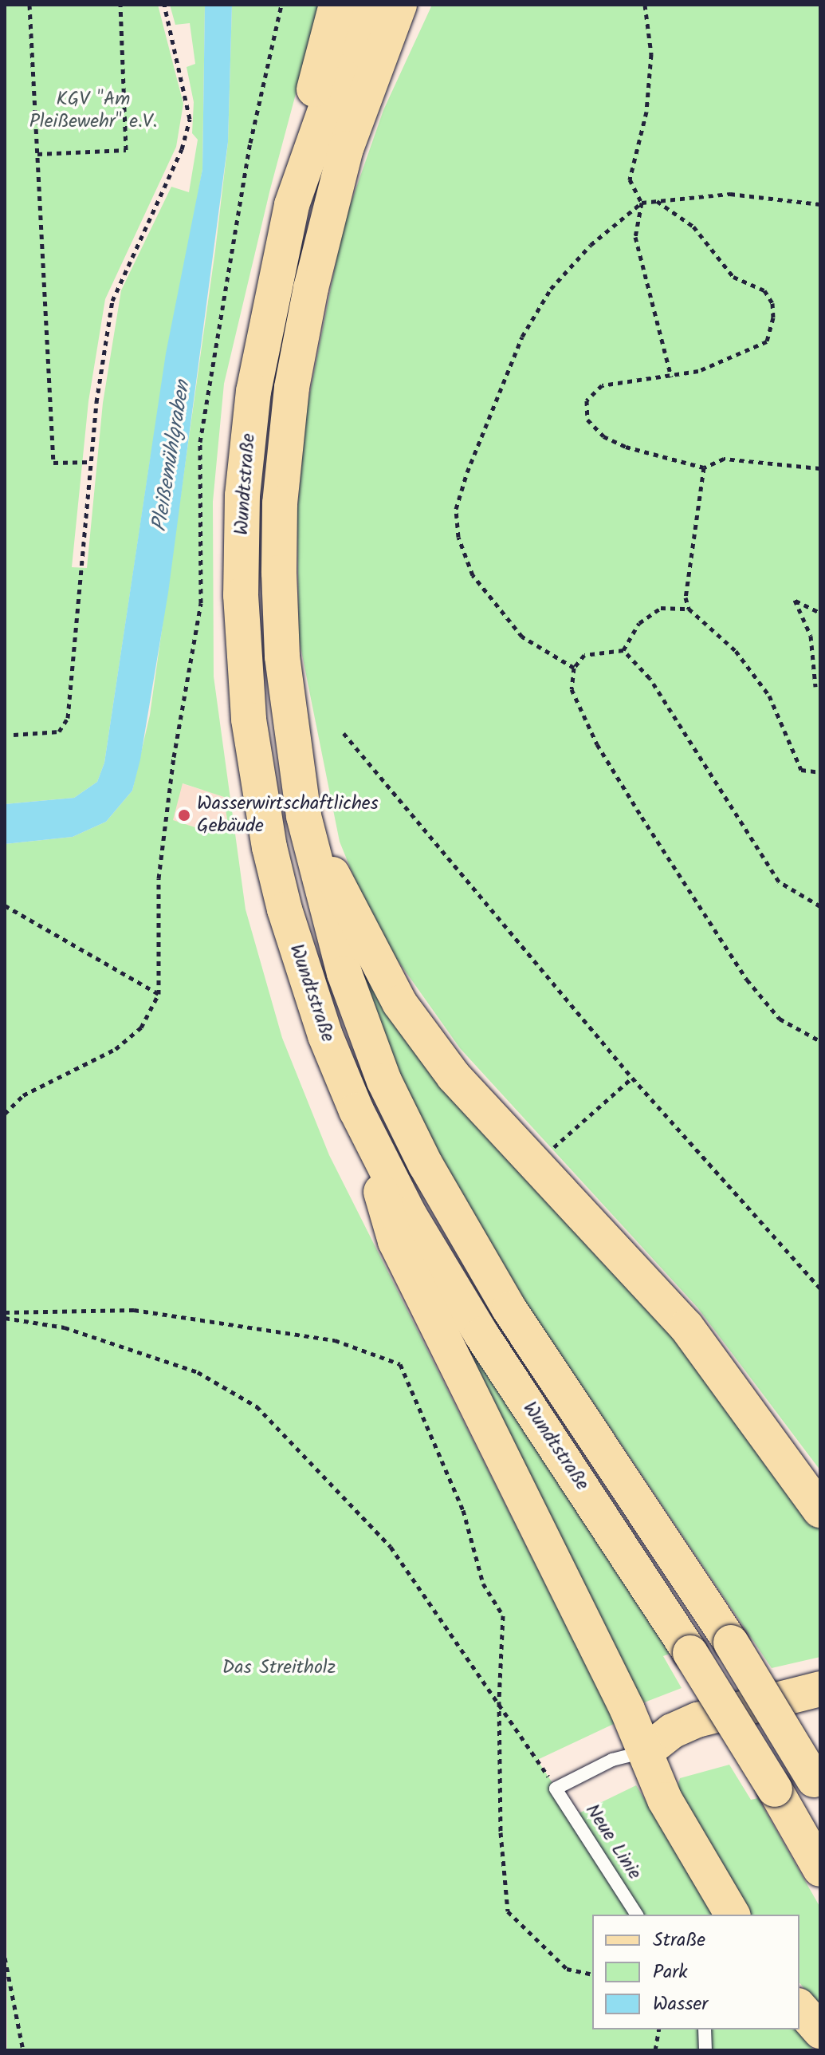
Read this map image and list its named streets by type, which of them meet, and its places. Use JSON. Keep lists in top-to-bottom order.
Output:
{
  "streets": {
    "main road": ["Wundtstraße"],
    "lane": ["Neue Linie"]
  },
  "water": ["Pleißemühlgraben"],
  "parks": ["KGV \"Am Pleißewehr\" e.V.", "Das Streitholz"],
  "places": ["Wasserwirtschaftliches Gebäude"],
  "legend": ["Straße", "Park", "Wasser"]
}
